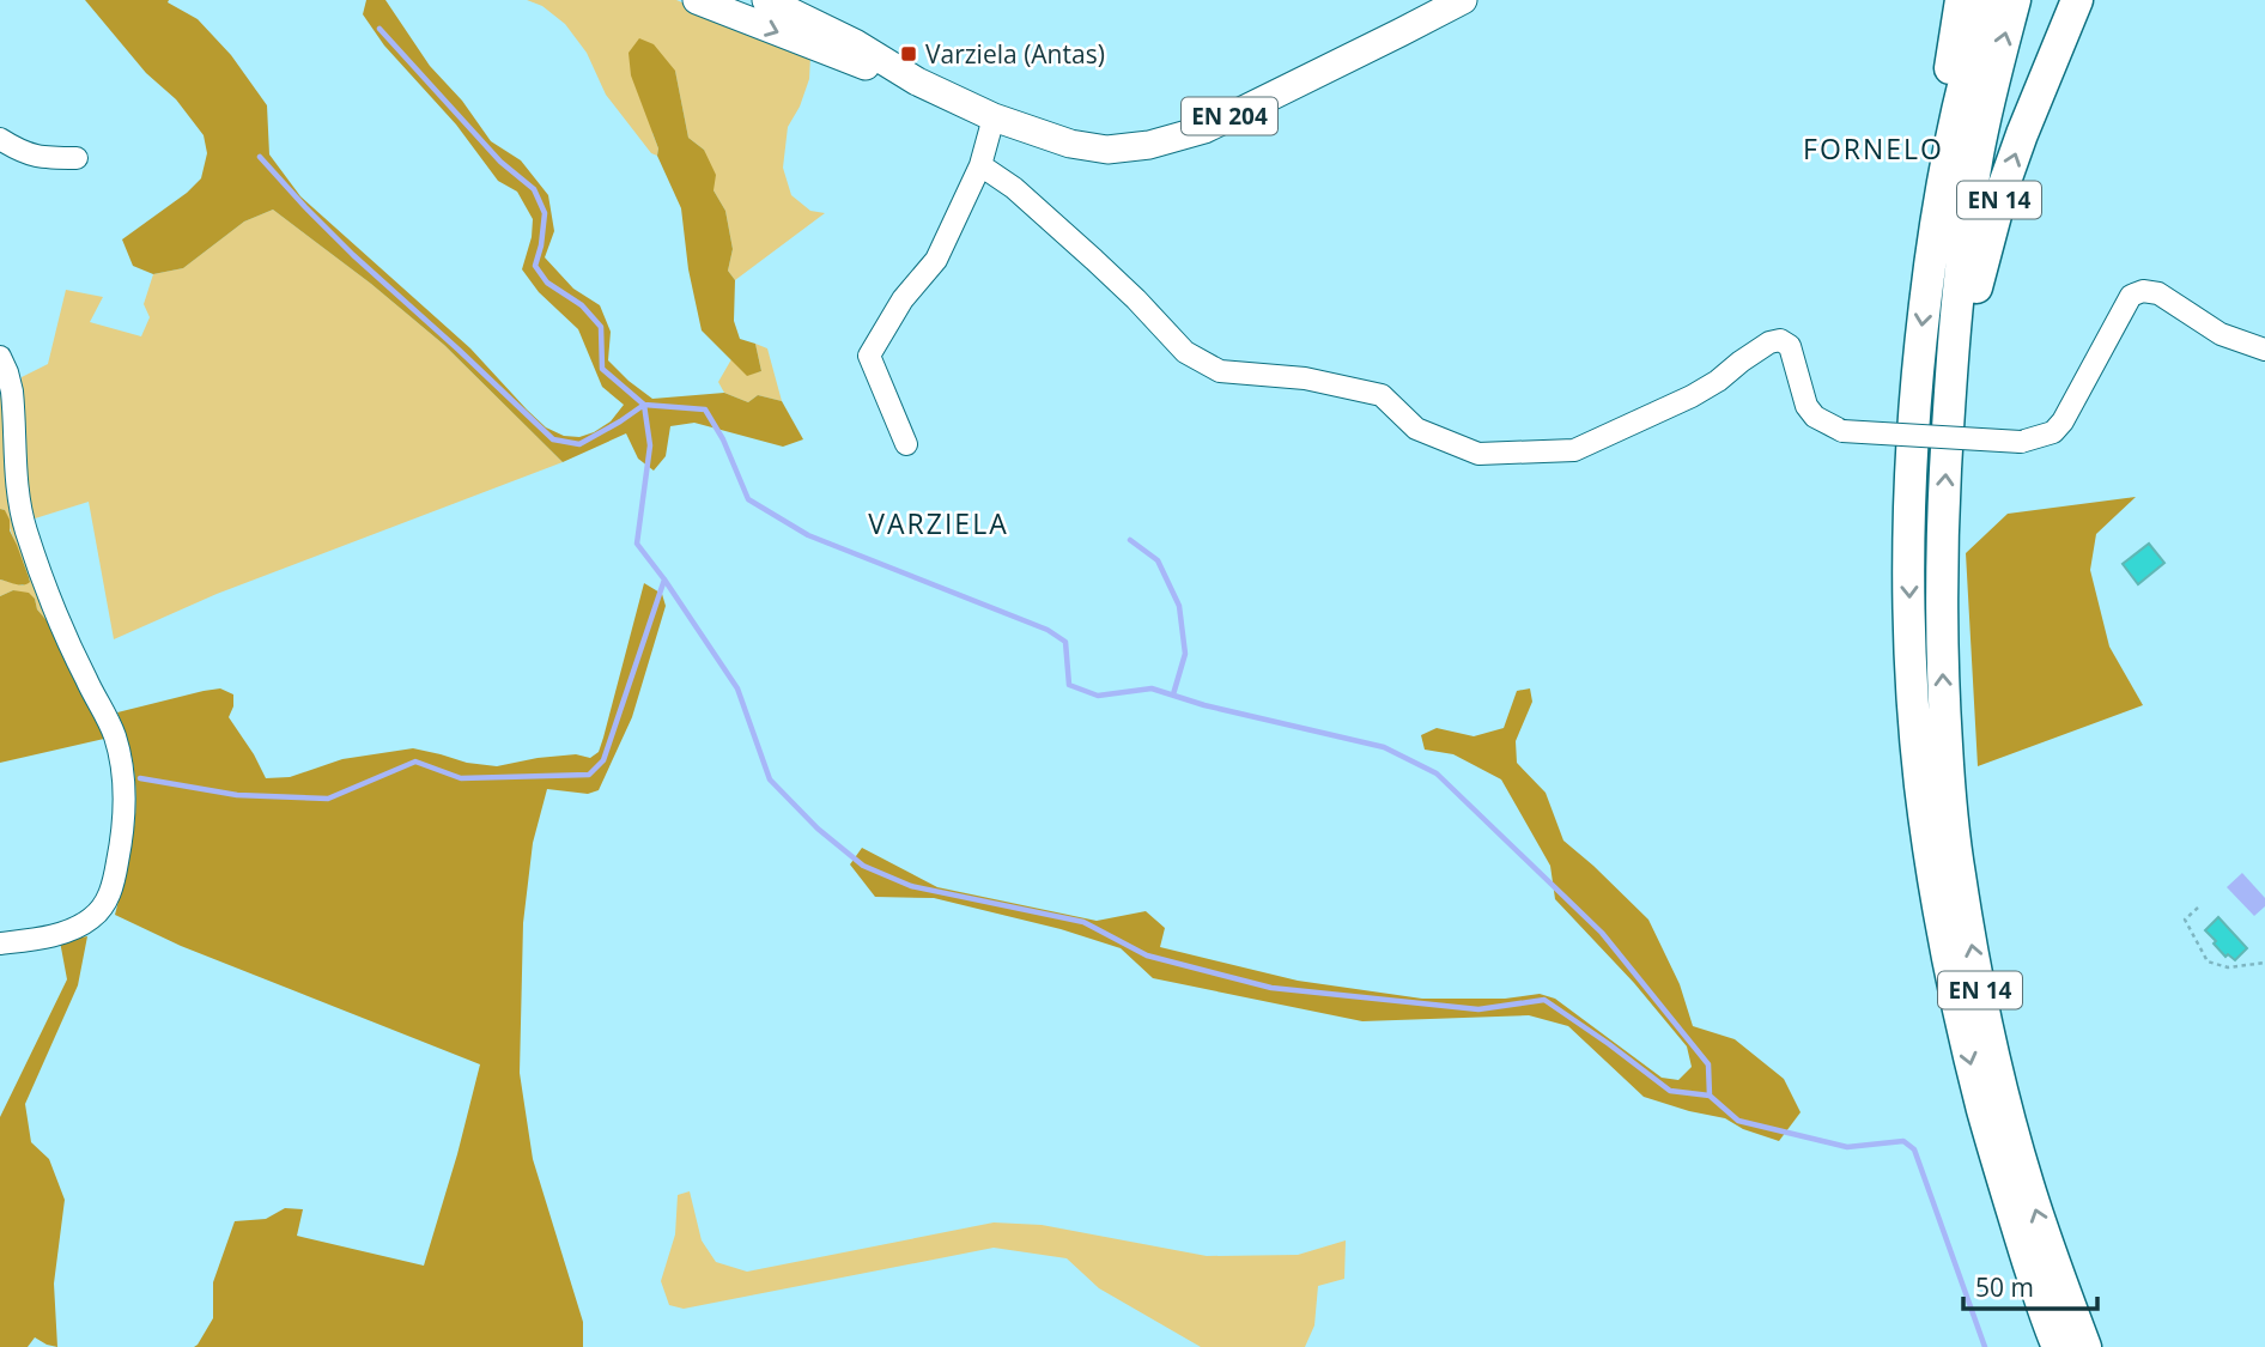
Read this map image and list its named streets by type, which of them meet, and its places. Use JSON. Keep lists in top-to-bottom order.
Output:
{
  "streets": {
    "highway": ["EN 14"],
    "main road": ["EN 204"]
  },
  "districts": ["FORNELO", "VARZIELA"],
  "places": {
    "transit": ["Varziela (Antas)"]
  },
  "scale_bar": "50 m"
}
